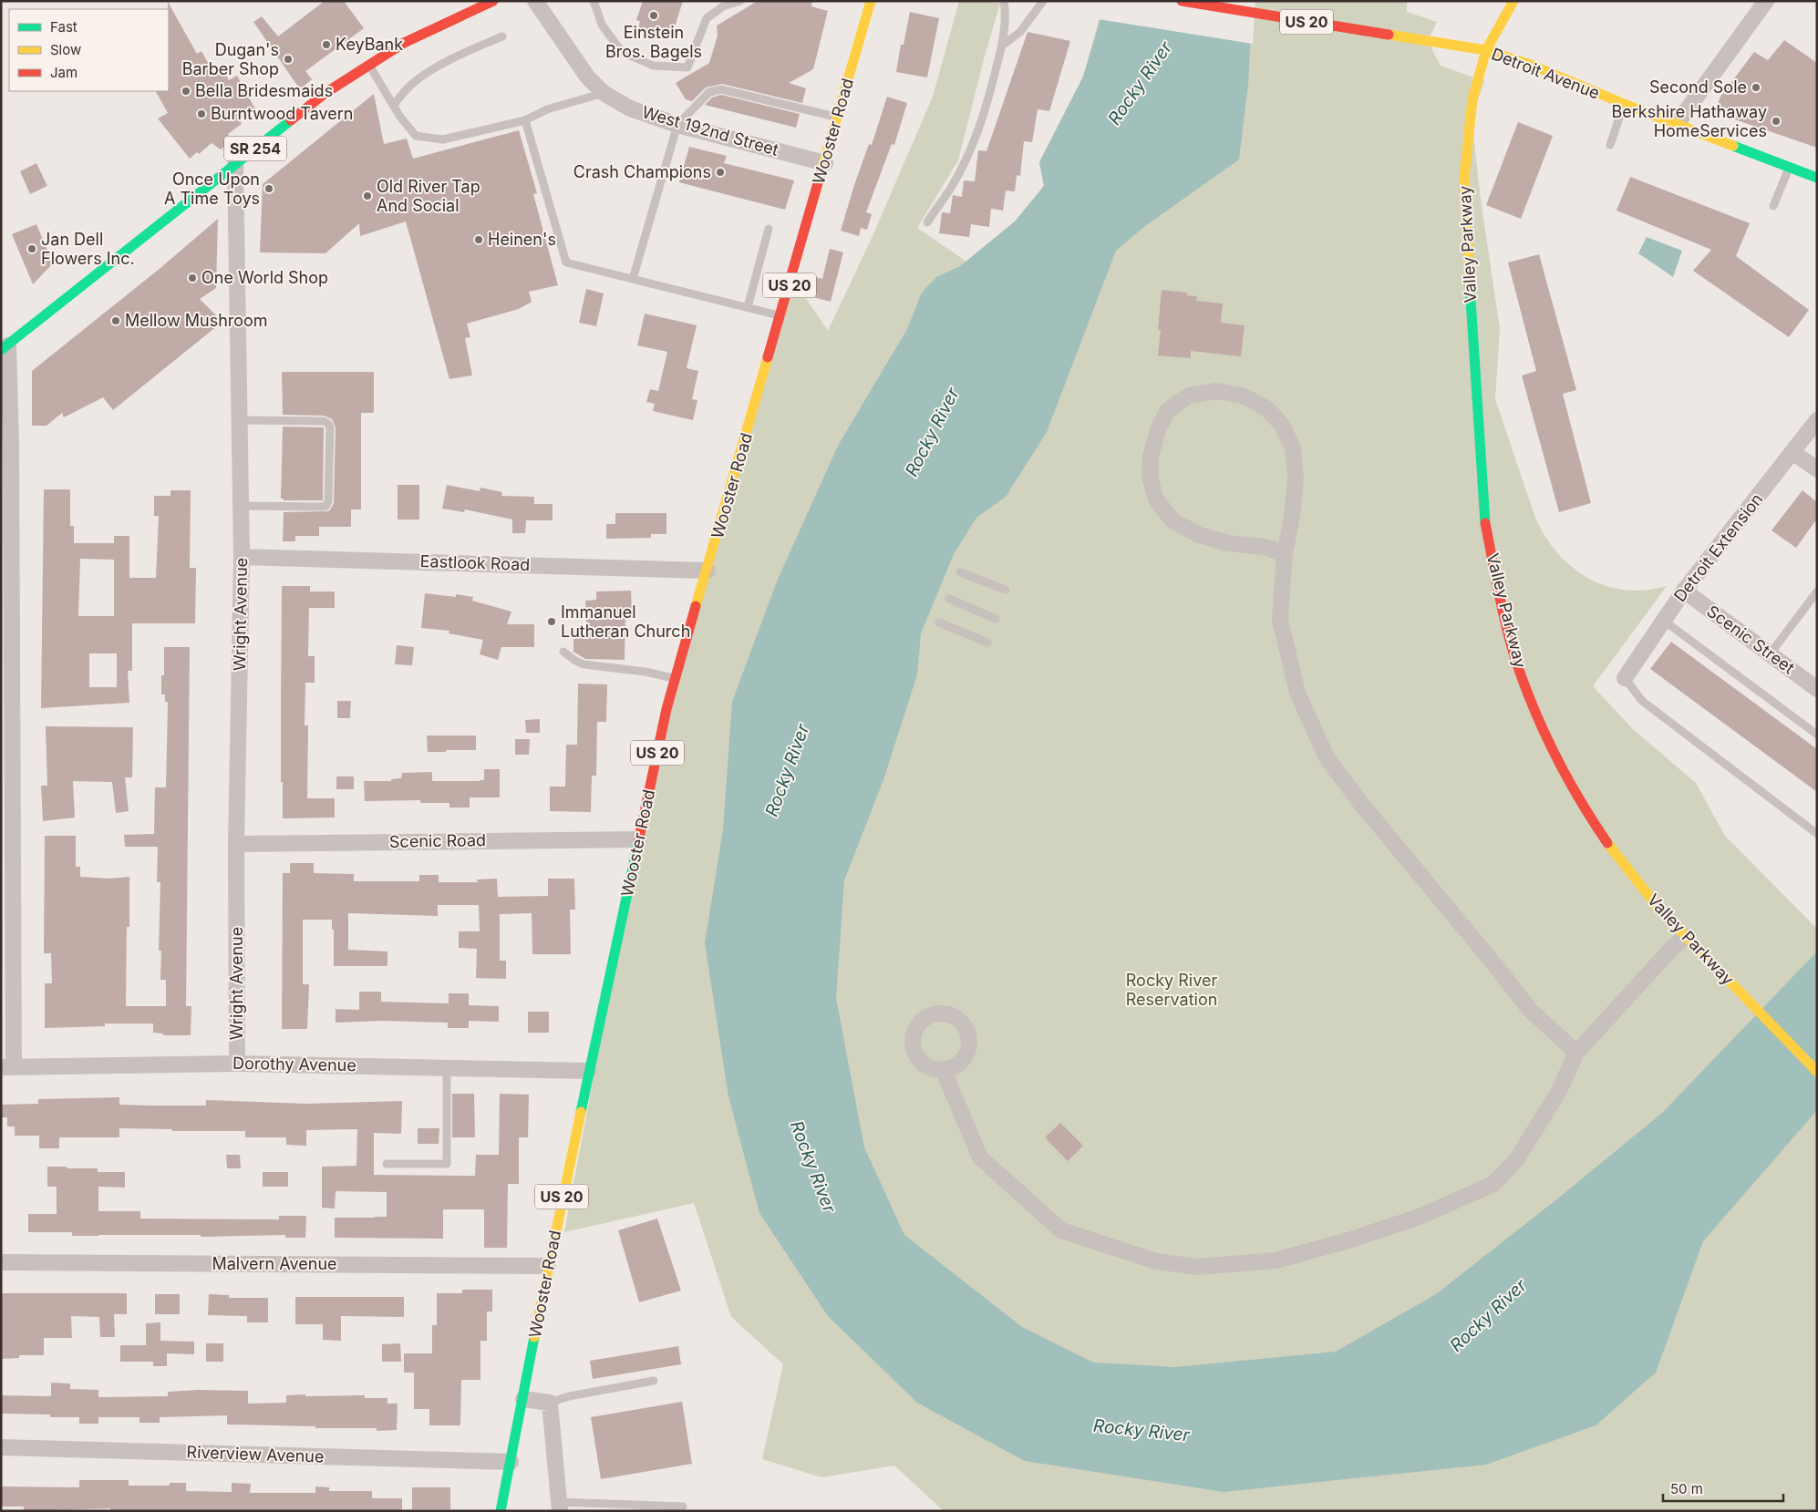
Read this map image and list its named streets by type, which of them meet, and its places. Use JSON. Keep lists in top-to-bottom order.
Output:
{
  "streets": {
    "main road": [
      "US 20",
      "Detroit Avenue",
      "Wooster Road",
      "SR 254",
      "Valley Parkway"
    ],
    "street": [
      "West 192nd Street",
      "Detroit Extension",
      "Eastlook Road",
      "Wright Avenue",
      "Scenic Street",
      "Scenic Road",
      "Dorothy Avenue",
      "Malvern Avenue",
      "Riverview Avenue"
    ]
  },
  "crossings": [
    ["Detroit Avenue", "Valley Parkway"],
    ["West 192nd Street", "Wooster Road"],
    ["Wooster Road", "Eastlook Road"],
    ["Wooster Road", "Scenic Road"],
    ["Wooster Road", "Dorothy Avenue"],
    ["Wooster Road", "Malvern Avenue"],
    ["Wooster Road", "Riverview Avenue"],
    ["SR 254", "Wright Avenue"],
    ["Detroit Extension", "Scenic Street"],
    ["Eastlook Road", "Wright Avenue"],
    ["Wright Avenue", "Scenic Road"],
    ["Wright Avenue", "Dorothy Avenue"]
  ],
  "water": ["Rocky River"],
  "parks": ["Rocky River Reservation"],
  "places": [
    "Einstein Bros. Bagels",
    "KeyBank",
    "Dugan's Barber Shop",
    "Second Sole",
    "Bella Bridesmaids",
    "Burntwood Tavern",
    "Berkshire Hathaway HomeServices",
    "Crash Champions",
    "Once Upon A Time Toys",
    "Old River Tap And Social",
    "Heinen's",
    "Jan Dell Flowers Inc.",
    "One World Shop",
    "Mellow Mushroom",
    "Immanuel Lutheran Church"
  ],
  "legend": ["Fast", "Slow", "Jam"],
  "scale_bar": "50 m"
}
